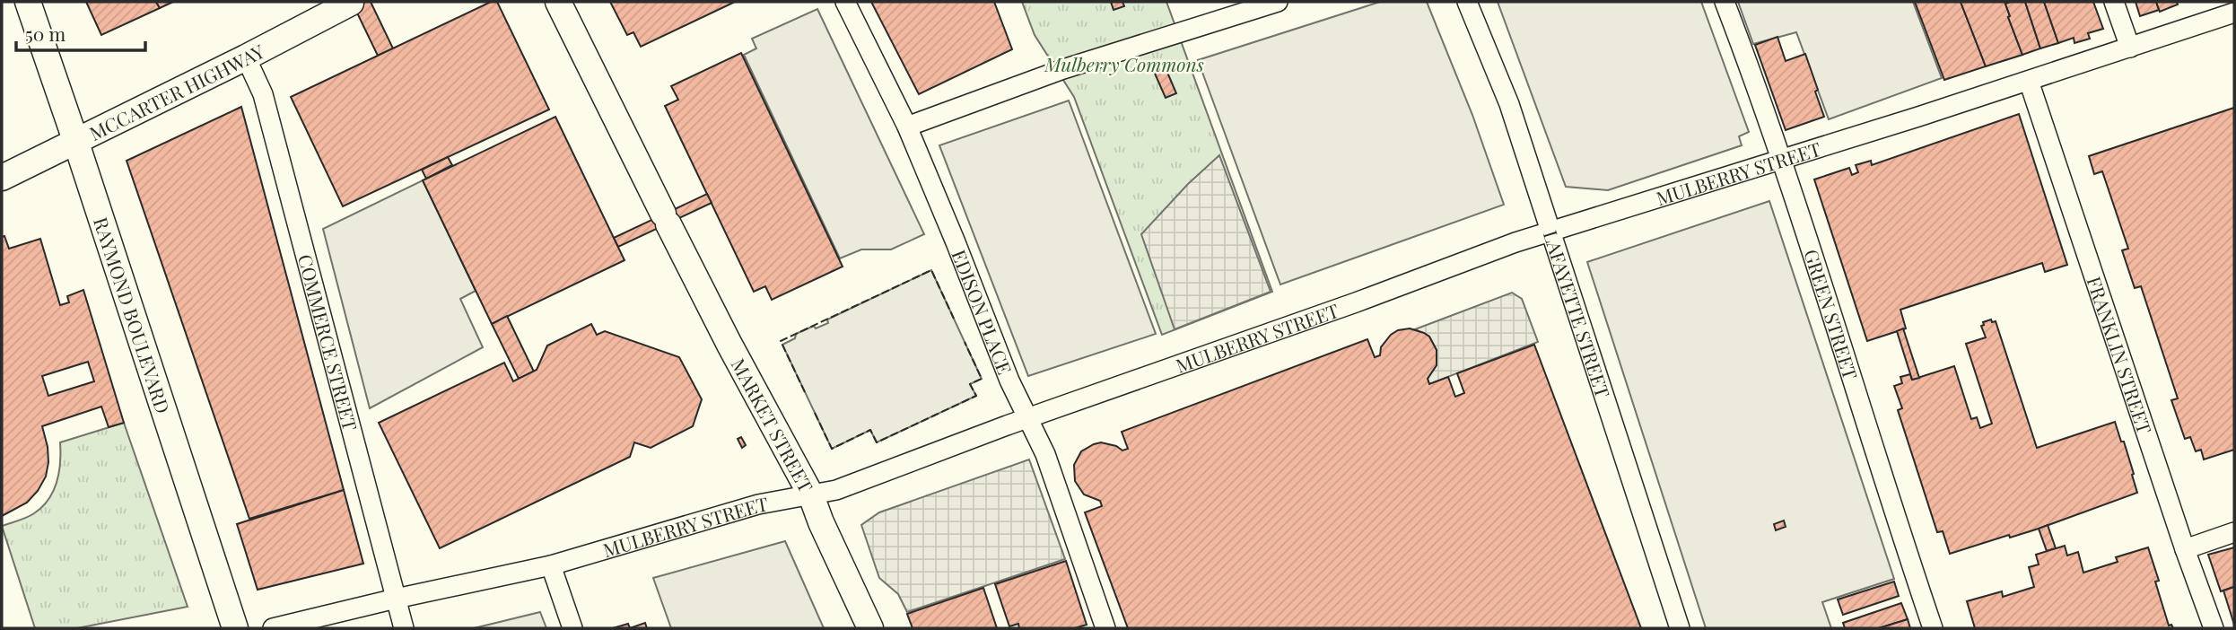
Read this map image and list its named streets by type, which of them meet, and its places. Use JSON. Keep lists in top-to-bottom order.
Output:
{
  "streets": {
    "main road": ["MCCARTER HIGHWAY", "RAYMOND BOULEVARD", "MARKET STREET"],
    "street": [
      "MULBERRY STREET",
      "EDISON PLACE",
      "LAFAYETTE STREET",
      "GREEN STREET",
      "COMMERCE STREET",
      "FRANKLIN STREET"
    ]
  },
  "crossings": [
    ["MCCARTER HIGHWAY", "RAYMOND BOULEVARD"],
    ["MCCARTER HIGHWAY", "COMMERCE STREET"],
    ["MULBERRY STREET", "EDISON PLACE"],
    ["MULBERRY STREET", "LAFAYETTE STREET"],
    ["MULBERRY STREET", "GREEN STREET"],
    ["MULBERRY STREET", "COMMERCE STREET"],
    ["MULBERRY STREET", "FRANKLIN STREET"],
    ["MULBERRY STREET", "MARKET STREET"]
  ],
  "parks": ["Mulberry Commons"],
  "scale_bar": "50 m"
}
